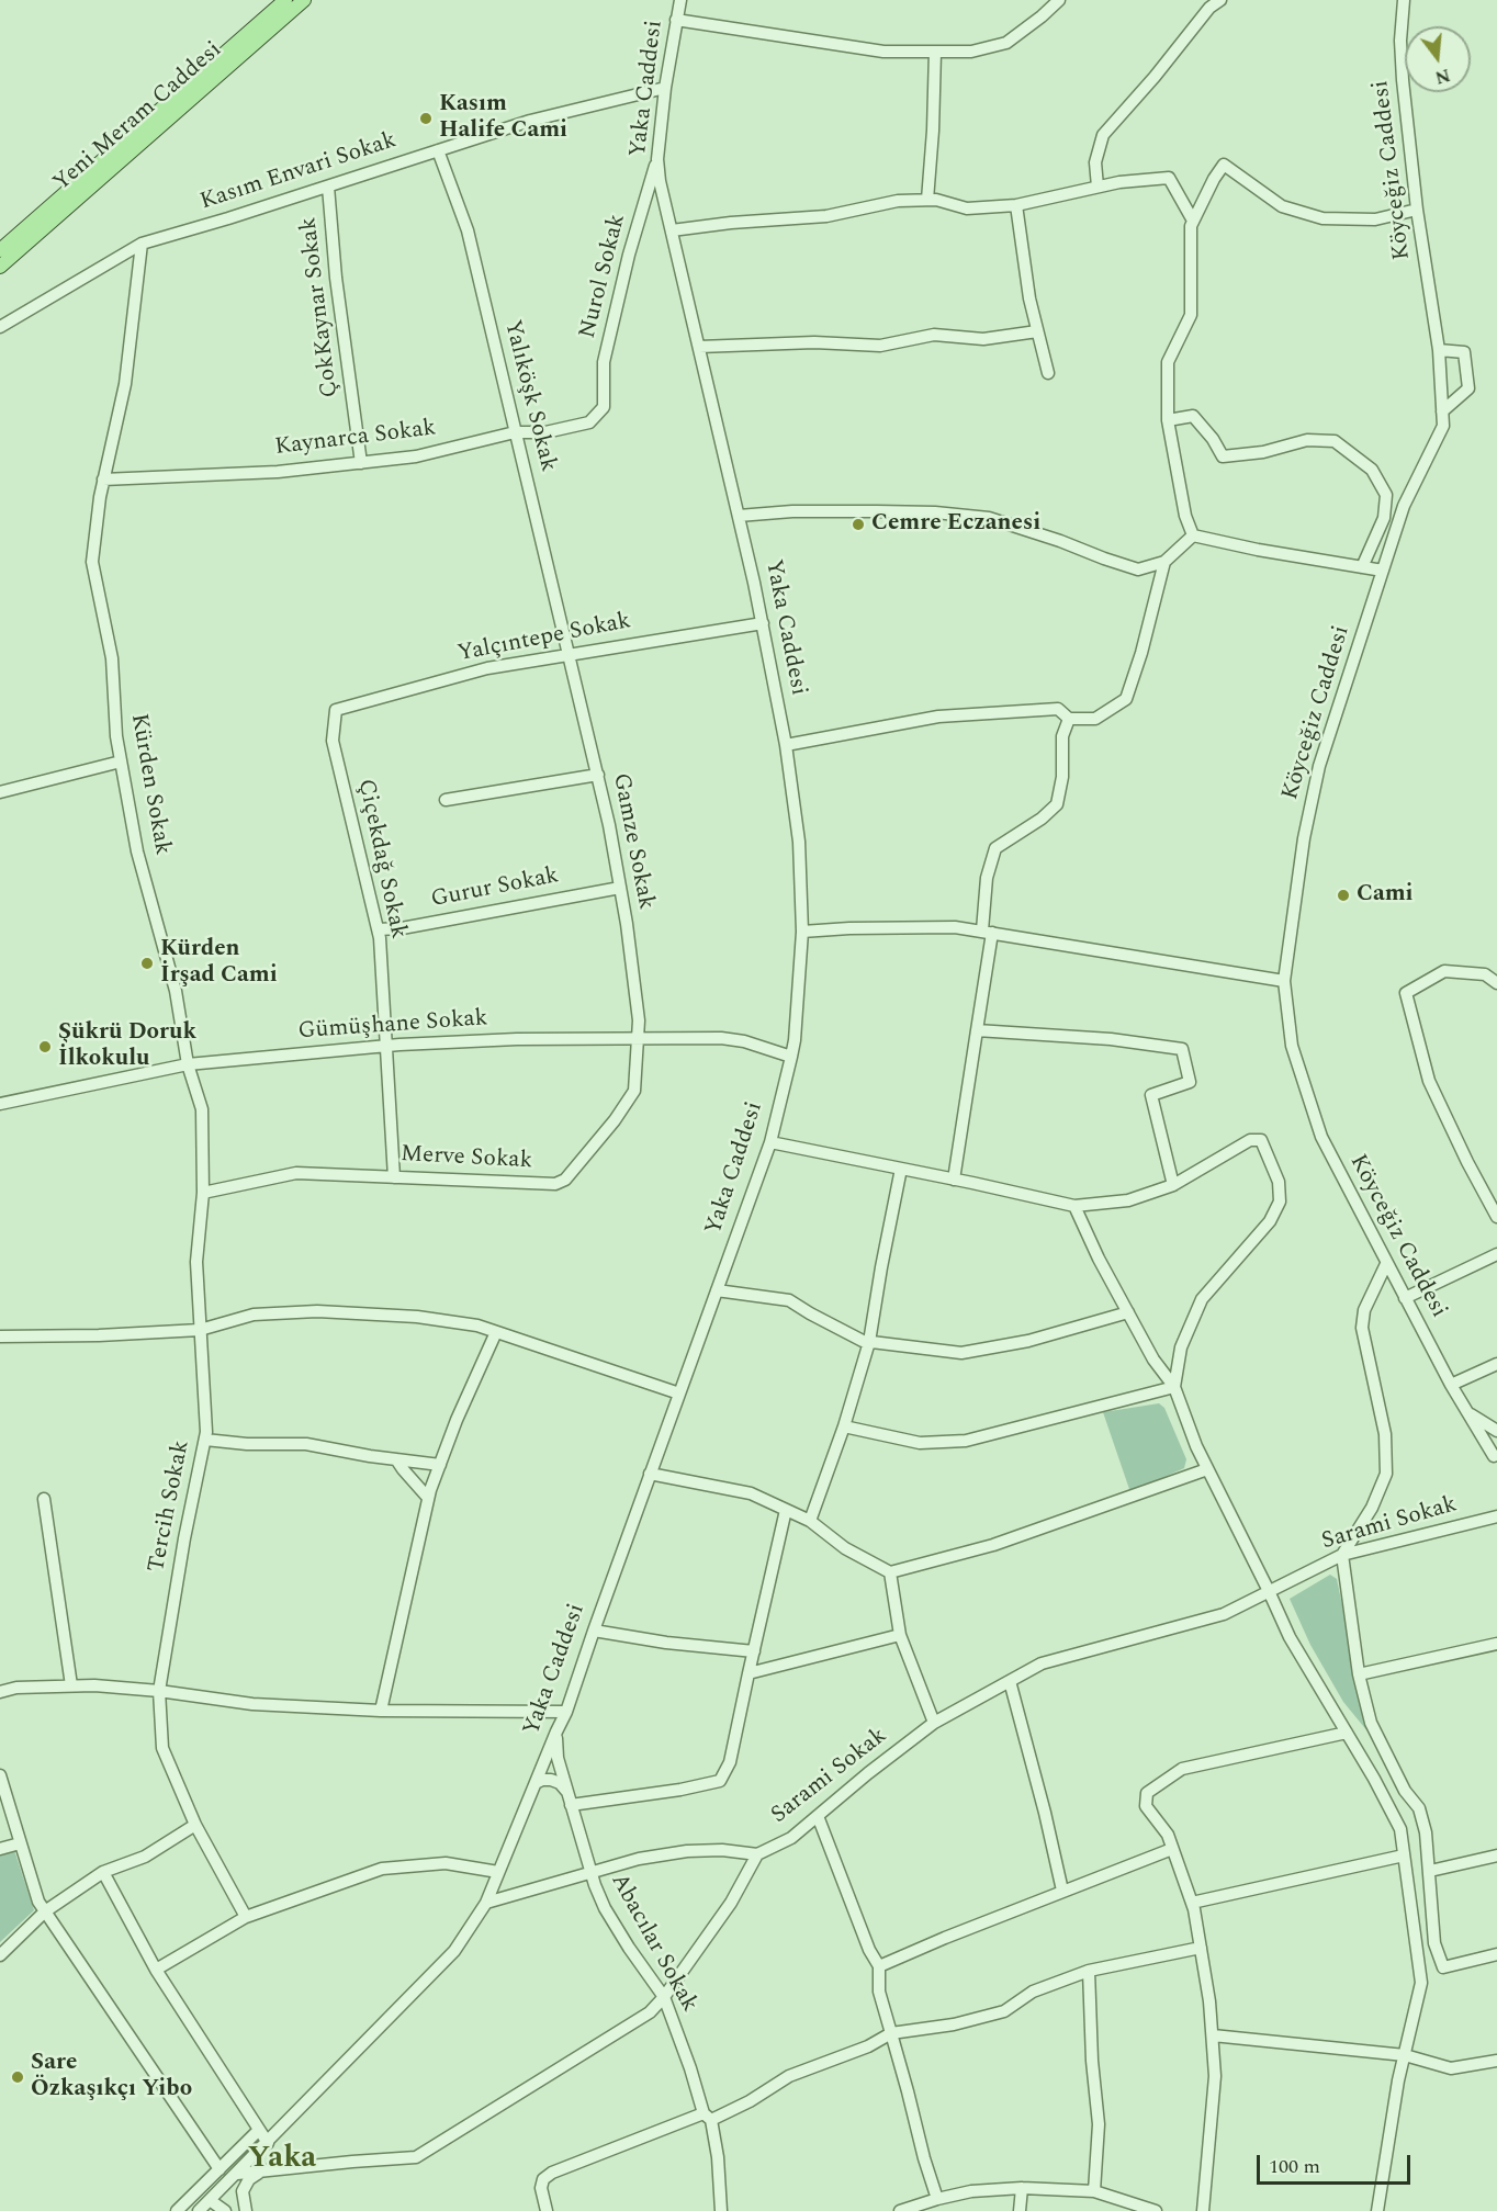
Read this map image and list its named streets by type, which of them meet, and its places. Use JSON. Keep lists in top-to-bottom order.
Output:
{
  "streets": {
    "main road": ["Yeni Meram Caddesi"],
    "street": [
      "Yaka Caddesi",
      "Köyceğiz Caddesi",
      "Kasım Envari Sokak",
      "Nurol Sokak",
      "ÇokKaynar Sokak",
      "Yalıköşk Sokak",
      "Kaynarca Sokak",
      "Yalçıntepe Sokak",
      "Kürden Sokak",
      "Gamze Sokak",
      "Çiçekdağ Sokak",
      "Gurur Sokak",
      "Gümüşhane Sokak",
      "Merve Sokak",
      "Tercih Sokak",
      "Sarami Sokak",
      "Abacılar Sokak"
    ]
  },
  "crossings": [
    ["Yaka Caddesi", "Kasım Envari Sokak"],
    ["Yaka Caddesi", "Nurol Sokak"],
    ["Yaka Caddesi", "Yalçıntepe Sokak"],
    ["Yaka Caddesi", "Gümüşhane Sokak"],
    ["Yaka Caddesi", "Abacılar Sokak"],
    ["Kasım Envari Sokak", "ÇokKaynar Sokak"],
    ["Kasım Envari Sokak", "Yalıköşk Sokak"],
    ["Kasım Envari Sokak", "Kürden Sokak"],
    ["Nurol Sokak", "Kaynarca Sokak"],
    ["ÇokKaynar Sokak", "Kaynarca Sokak"],
    ["Yalıköşk Sokak", "Kaynarca Sokak"],
    ["Yalıköşk Sokak", "Yalçıntepe Sokak"],
    ["Yalıköşk Sokak", "Gamze Sokak"],
    ["Kaynarca Sokak", "Kürden Sokak"],
    ["Yalçıntepe Sokak", "Gamze Sokak"],
    ["Yalçıntepe Sokak", "Çiçekdağ Sokak"],
    ["Kürden Sokak", "Gümüşhane Sokak"],
    ["Kürden Sokak", "Merve Sokak"],
    ["Kürden Sokak", "Tercih Sokak"],
    ["Gamze Sokak", "Gurur Sokak"],
    ["Gamze Sokak", "Gümüşhane Sokak"],
    ["Gamze Sokak", "Merve Sokak"],
    ["Çiçekdağ Sokak", "Gurur Sokak"],
    ["Çiçekdağ Sokak", "Gümüşhane Sokak"],
    ["Çiçekdağ Sokak", "Merve Sokak"],
    ["Gümüşhane Sokak", "Merve Sokak"]
  ],
  "districts": ["Yaka"],
  "places": [
    "Kasım Halife Cami",
    "Cemre Eczanesi",
    "Cami",
    "Kürden İrşad Cami",
    "Şükrü Doruk İlkokulu",
    "Sare Özkaşıkçı Yibo"
  ],
  "scale_bar": "100 m",
  "north": "bottom"
}
